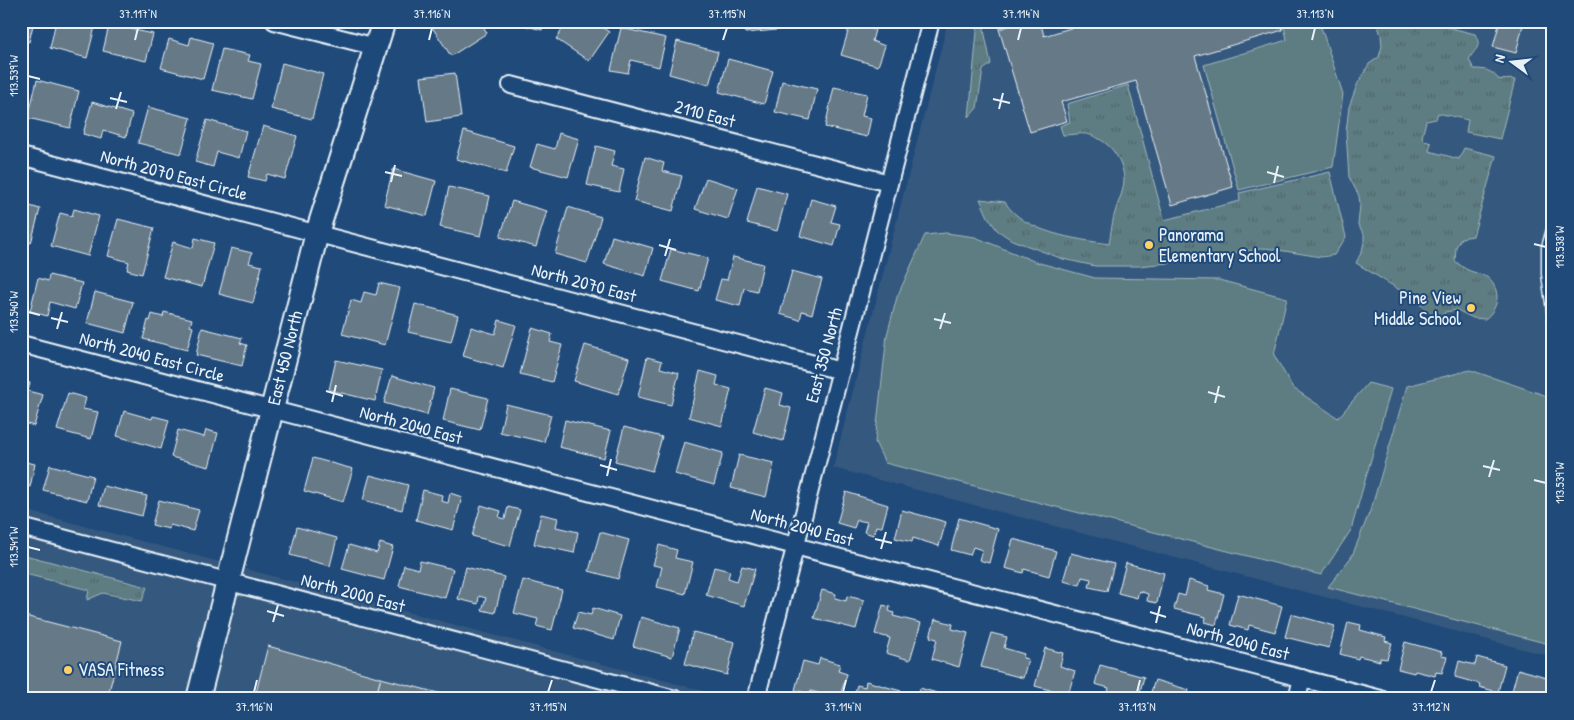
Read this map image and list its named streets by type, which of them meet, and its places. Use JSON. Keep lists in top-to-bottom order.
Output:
{
  "streets": {
    "street": [
      "2110 East",
      "North 2070 East Circle",
      "North 2070 East",
      "East 350 North",
      "North 2040 East Circle",
      "East 450 North",
      "North 2040 East",
      "North 2000 East"
    ]
  },
  "crossings": [
    ["2110 East", "East 350 North"],
    ["North 2070 East Circle", "North 2070 East"],
    ["North 2070 East Circle", "East 450 North"],
    ["North 2070 East", "East 350 North"],
    ["North 2070 East", "East 450 North"],
    ["East 350 North", "North 2040 East"],
    ["North 2040 East Circle", "East 450 North"],
    ["North 2040 East Circle", "North 2040 East"],
    ["East 450 North", "North 2040 East"],
    ["East 450 North", "North 2000 East"]
  ],
  "places": ["Panorama Elementary School", "Pine View Middle School", "VASA Fitness"],
  "north": "left",
  "coordinates": [
    "37.117°N",
    "37.116°N",
    "37.115°N",
    "37.114°N",
    "37.113°N",
    "113.539°W",
    "113.538°W",
    "113.540°W",
    "113.541°W",
    "37.112°N"
  ]
}
